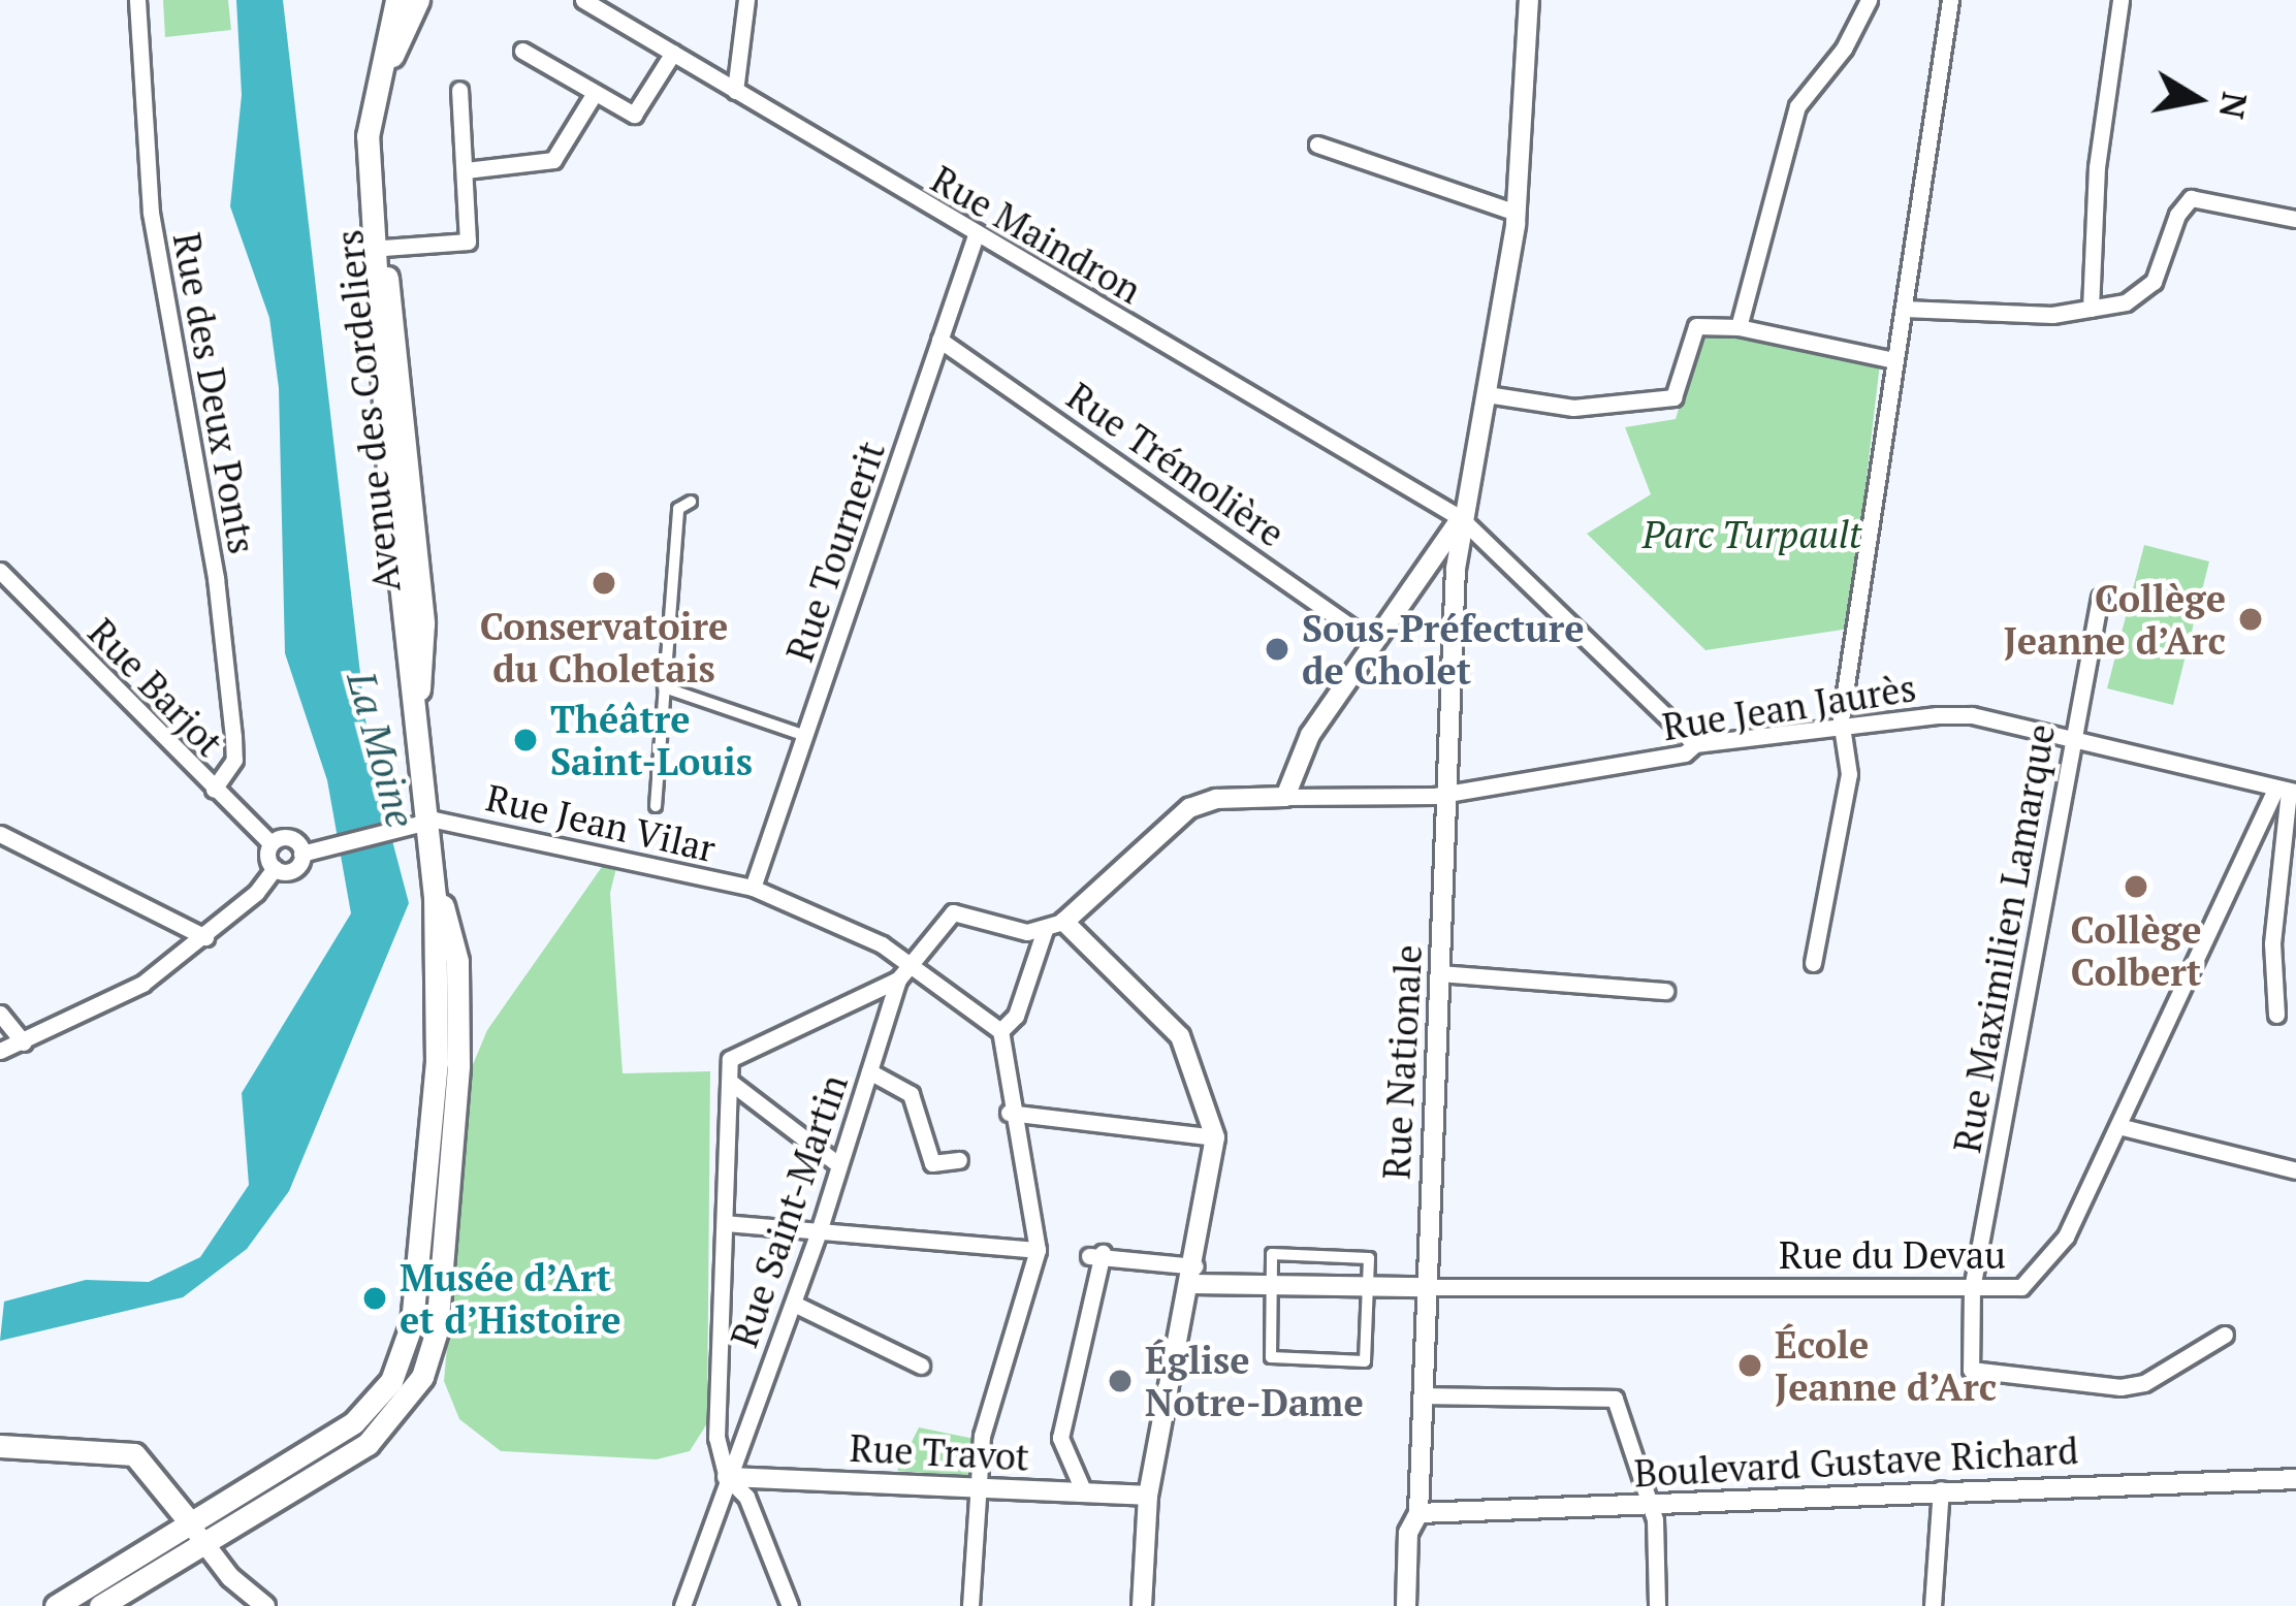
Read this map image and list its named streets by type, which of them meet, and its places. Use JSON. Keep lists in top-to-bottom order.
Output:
{
  "streets": {
    "main road": ["Avenue des Cordeliers"],
    "street": [
      "Rue Maindron",
      "Rue des Deux Ponts",
      "Rue Trémolière",
      "Rue Tournerit",
      "Rue Barjot",
      "Rue Jean Jaurès",
      "Rue Jean Vilar",
      "Rue Maximilien Lamarque",
      "Rue Nationale",
      "Rue Saint-Martin",
      "Rue du Devau",
      "Rue Travot",
      "Boulevard Gustave Richard"
    ]
  },
  "crossings": [
    ["Rue Maindron", "Rue Tournerit"],
    ["Rue Maindron", "Rue Jean Jaurès"],
    ["Rue Maindron", "Rue Nationale"],
    ["Rue des Deux Ponts", "Rue Barjot"],
    ["Avenue des Cordeliers", "Rue Jean Vilar"],
    ["Rue Trémolière", "Rue Tournerit"],
    ["Rue Tournerit", "Rue Jean Vilar"],
    ["Rue Jean Jaurès", "Rue Maximilien Lamarque"],
    ["Rue Jean Jaurès", "Rue Nationale"],
    ["Rue Jean Jaurès", "Rue du Devau"],
    ["Rue Jean Vilar", "Rue Saint-Martin"],
    ["Rue Maximilien Lamarque", "Rue du Devau"],
    ["Rue Nationale", "Rue du Devau"],
    ["Rue Nationale", "Boulevard Gustave Richard"],
    ["Rue Saint-Martin", "Rue Travot"]
  ],
  "water": ["La Moine"],
  "parks": ["Parc Turpault"],
  "places": [
    "Conservatoire du Choletais",
    "Collège Jeanne d’Arc",
    "Sous-Préfecture de Cholet",
    "Théâtre Saint-Louis",
    "Collège Colbert",
    "Musée d’Art et d’Histoire",
    "École Jeanne d’Arc",
    "Église Notre-Dame"
  ],
  "north": "right"
}
